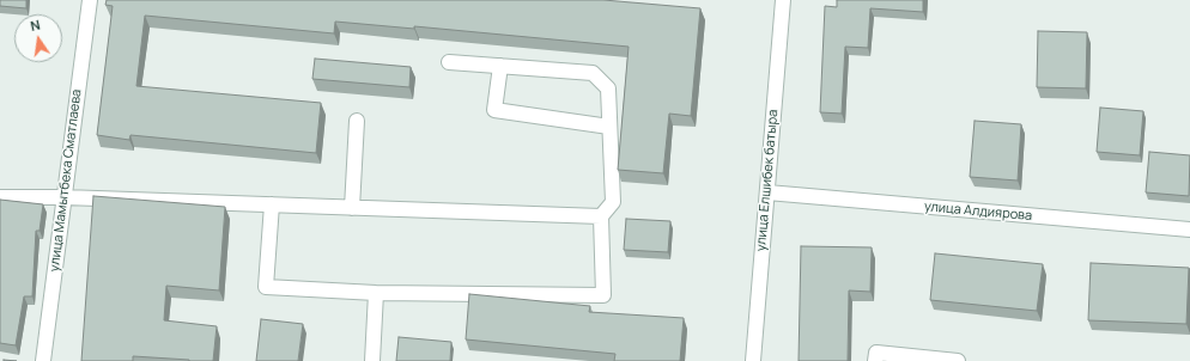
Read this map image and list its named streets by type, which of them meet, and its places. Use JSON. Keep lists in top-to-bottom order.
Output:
{
  "streets": {
    "street": ["улица Мамытбека Сматлаева", "улица Елшибек батыра", "улица Алдиярова"]
  },
  "crossings": [
    ["улица Елшибек батыра", "улица Алдиярова"]
  ],
  "north": "top"
}
